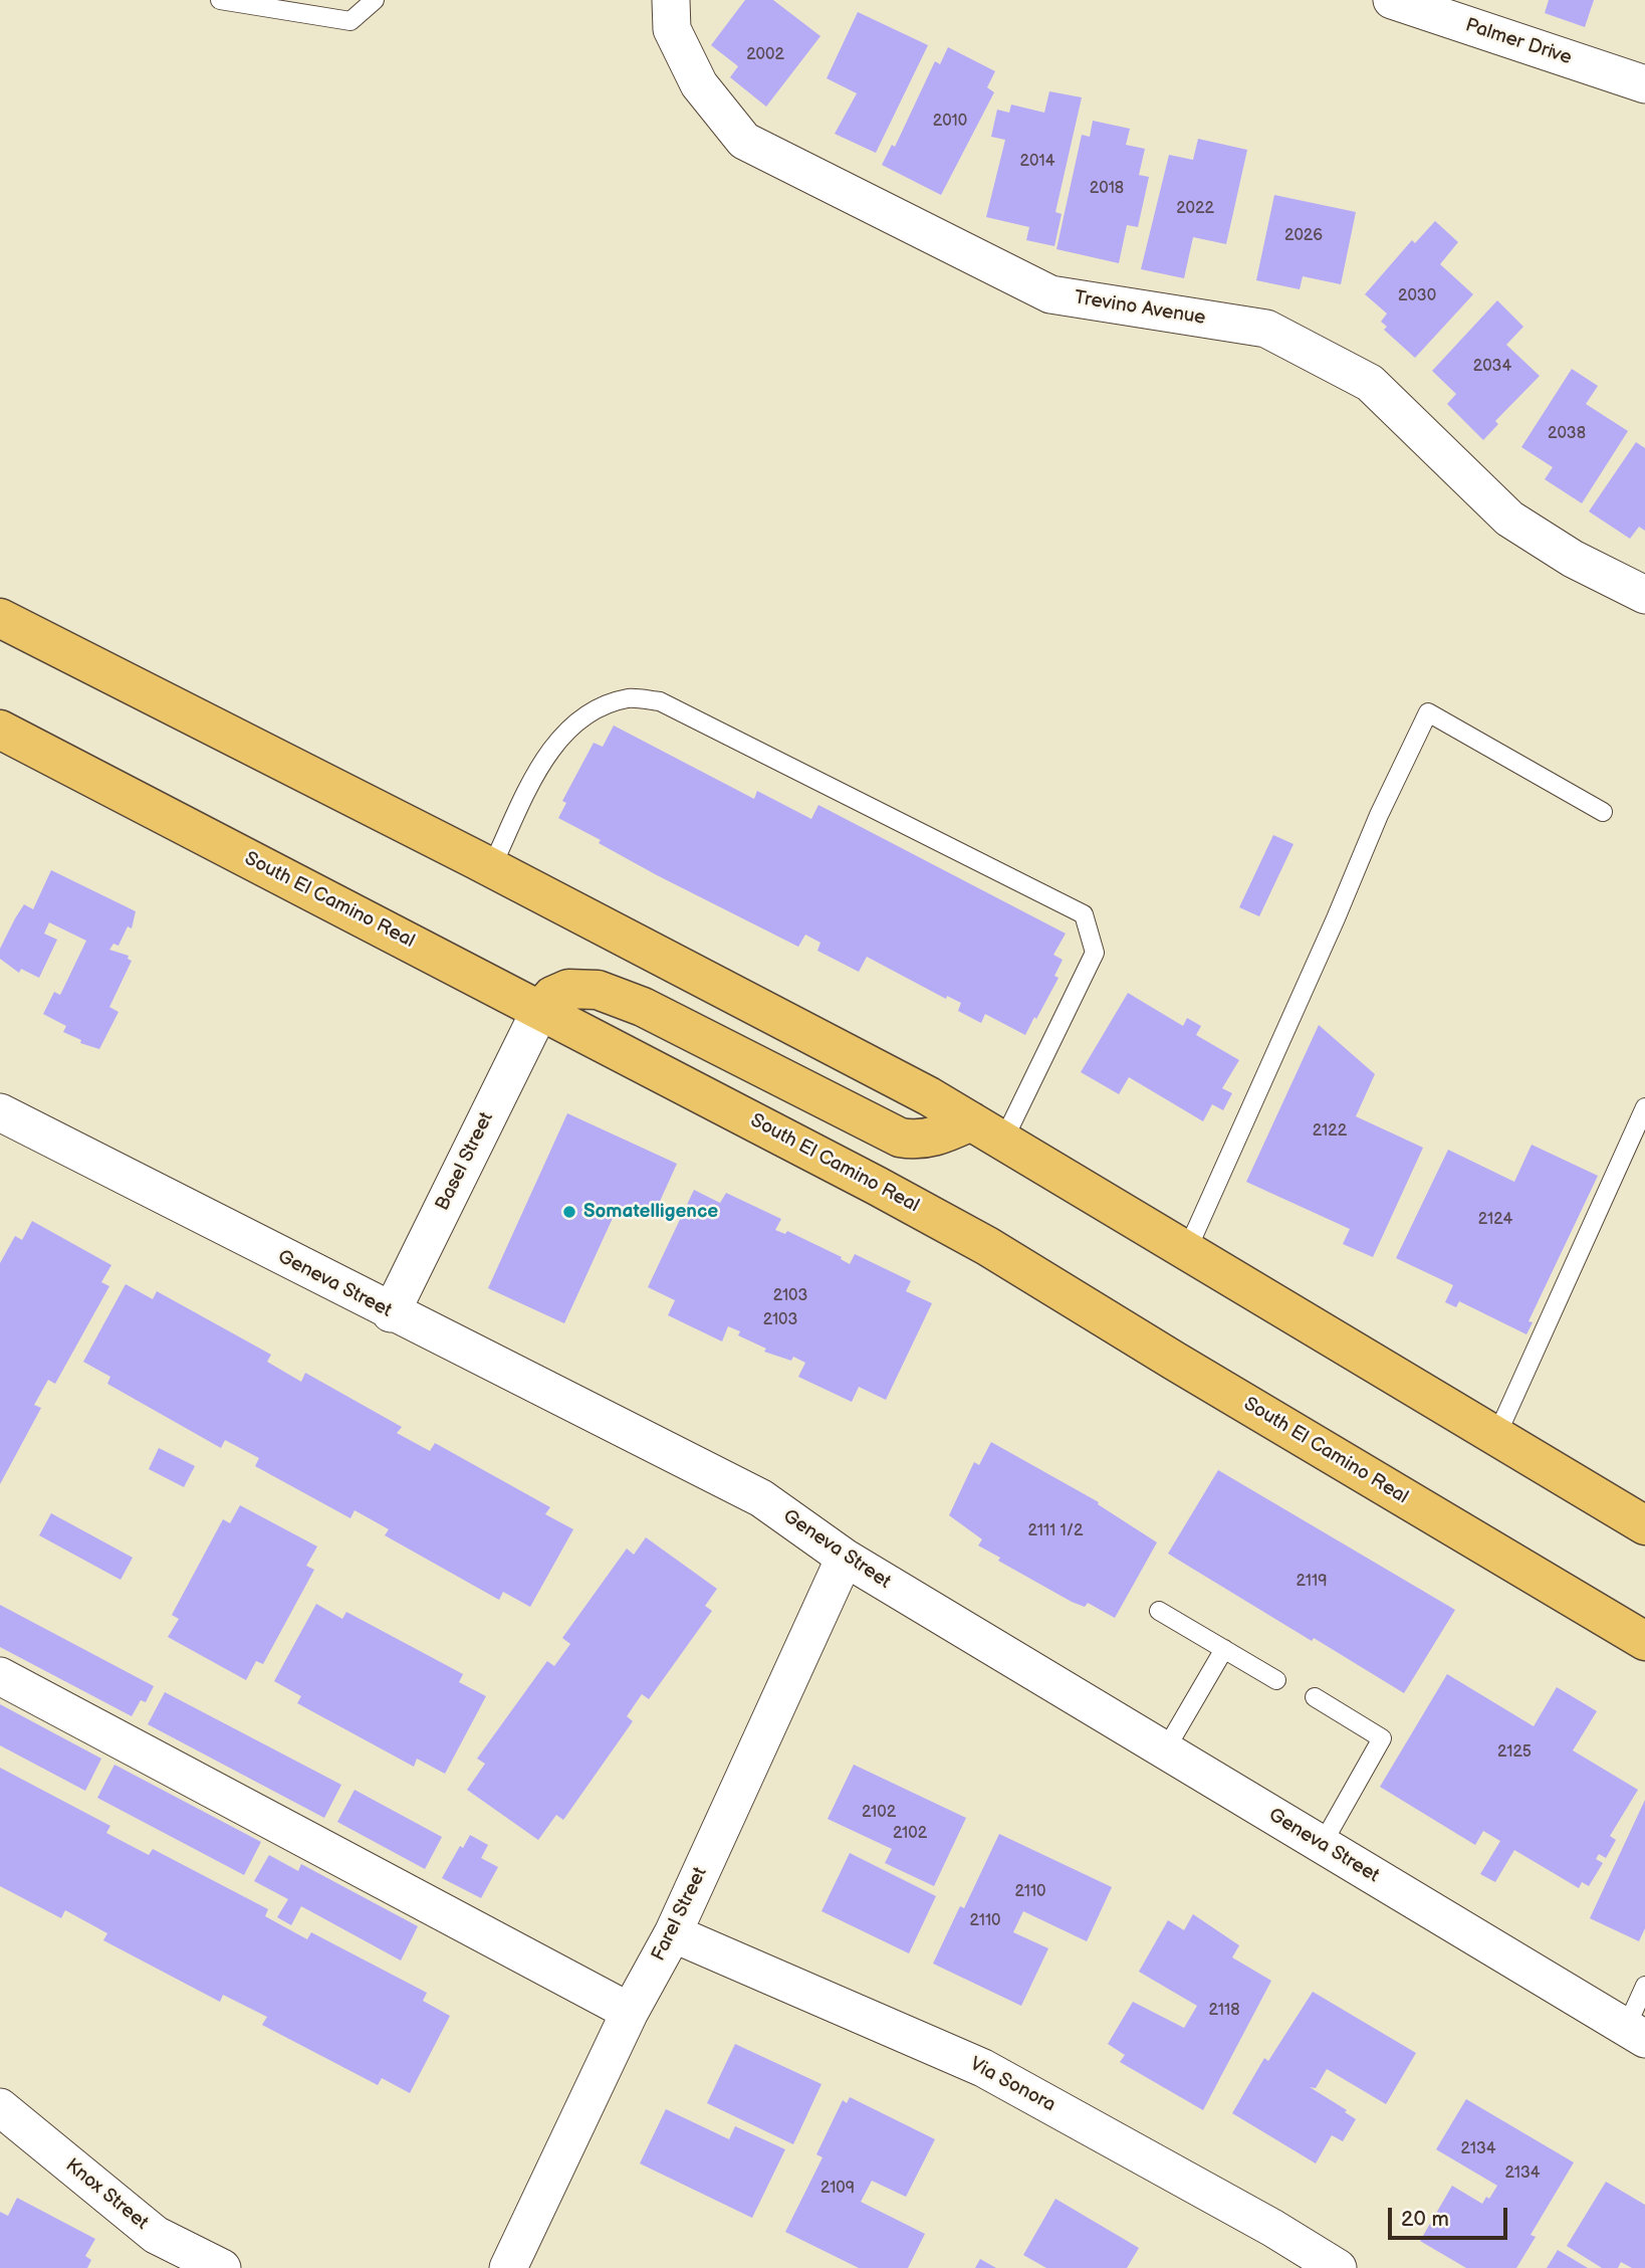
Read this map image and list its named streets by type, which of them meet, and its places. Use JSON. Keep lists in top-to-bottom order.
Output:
{
  "streets": {
    "main road": ["South El Camino Real"],
    "street": [
      "Palmer Drive",
      "Trevino Avenue",
      "Basel Street",
      "Geneva Street",
      "Farel Street",
      "Via Sonora",
      "Knox Street"
    ]
  },
  "crossings": [
    ["South El Camino Real", "Basel Street"],
    ["Basel Street", "Geneva Street"],
    ["Geneva Street", "Farel Street"],
    ["Farel Street", "Via Sonora"]
  ],
  "places": ["Somatelligence"],
  "house_numbers": [
    "2002",
    "2010",
    "2014",
    "2018",
    "2022",
    "2026",
    "2030",
    "2034",
    "2038",
    "2122",
    "2124",
    "2103",
    "2103",
    "2111 1/2",
    "2119",
    "2125",
    "2102",
    "2102",
    "2110",
    "2110",
    "2118",
    "2134",
    "2134",
    "2109"
  ],
  "scale_bar": "20 m"
}
